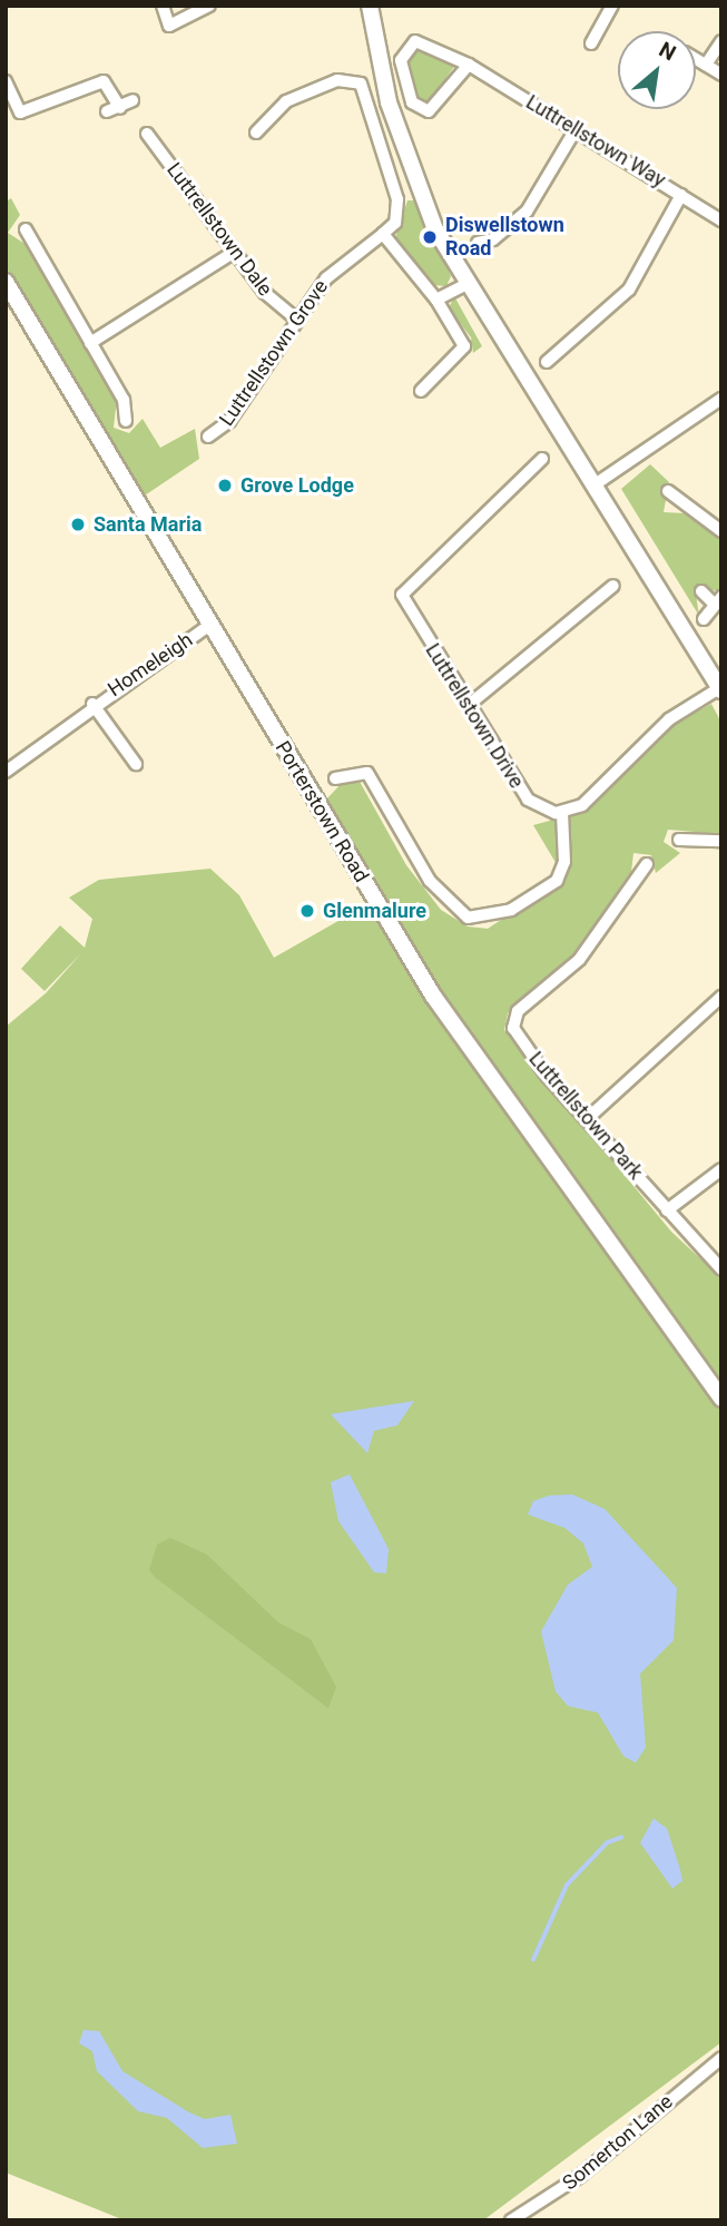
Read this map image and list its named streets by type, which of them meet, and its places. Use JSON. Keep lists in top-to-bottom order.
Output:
{
  "streets": {
    "street": [
      "Luttrellstown Way",
      "Luttrellstown Dale",
      "Luttrellstown Grove",
      "Homeleigh",
      "Luttrellstown Drive",
      "Porterstown Road",
      "Luttrellstown Park",
      "Somerton Lane"
    ]
  },
  "crossings": [
    ["Luttrellstown Dale", "Luttrellstown Grove"],
    ["Homeleigh", "Porterstown Road"]
  ],
  "places": [
    "Diswellstown Road",
    "Grove Lodge",
    "Santa Maria",
    "Glenmalure"
  ],
  "north": "top right"
}
